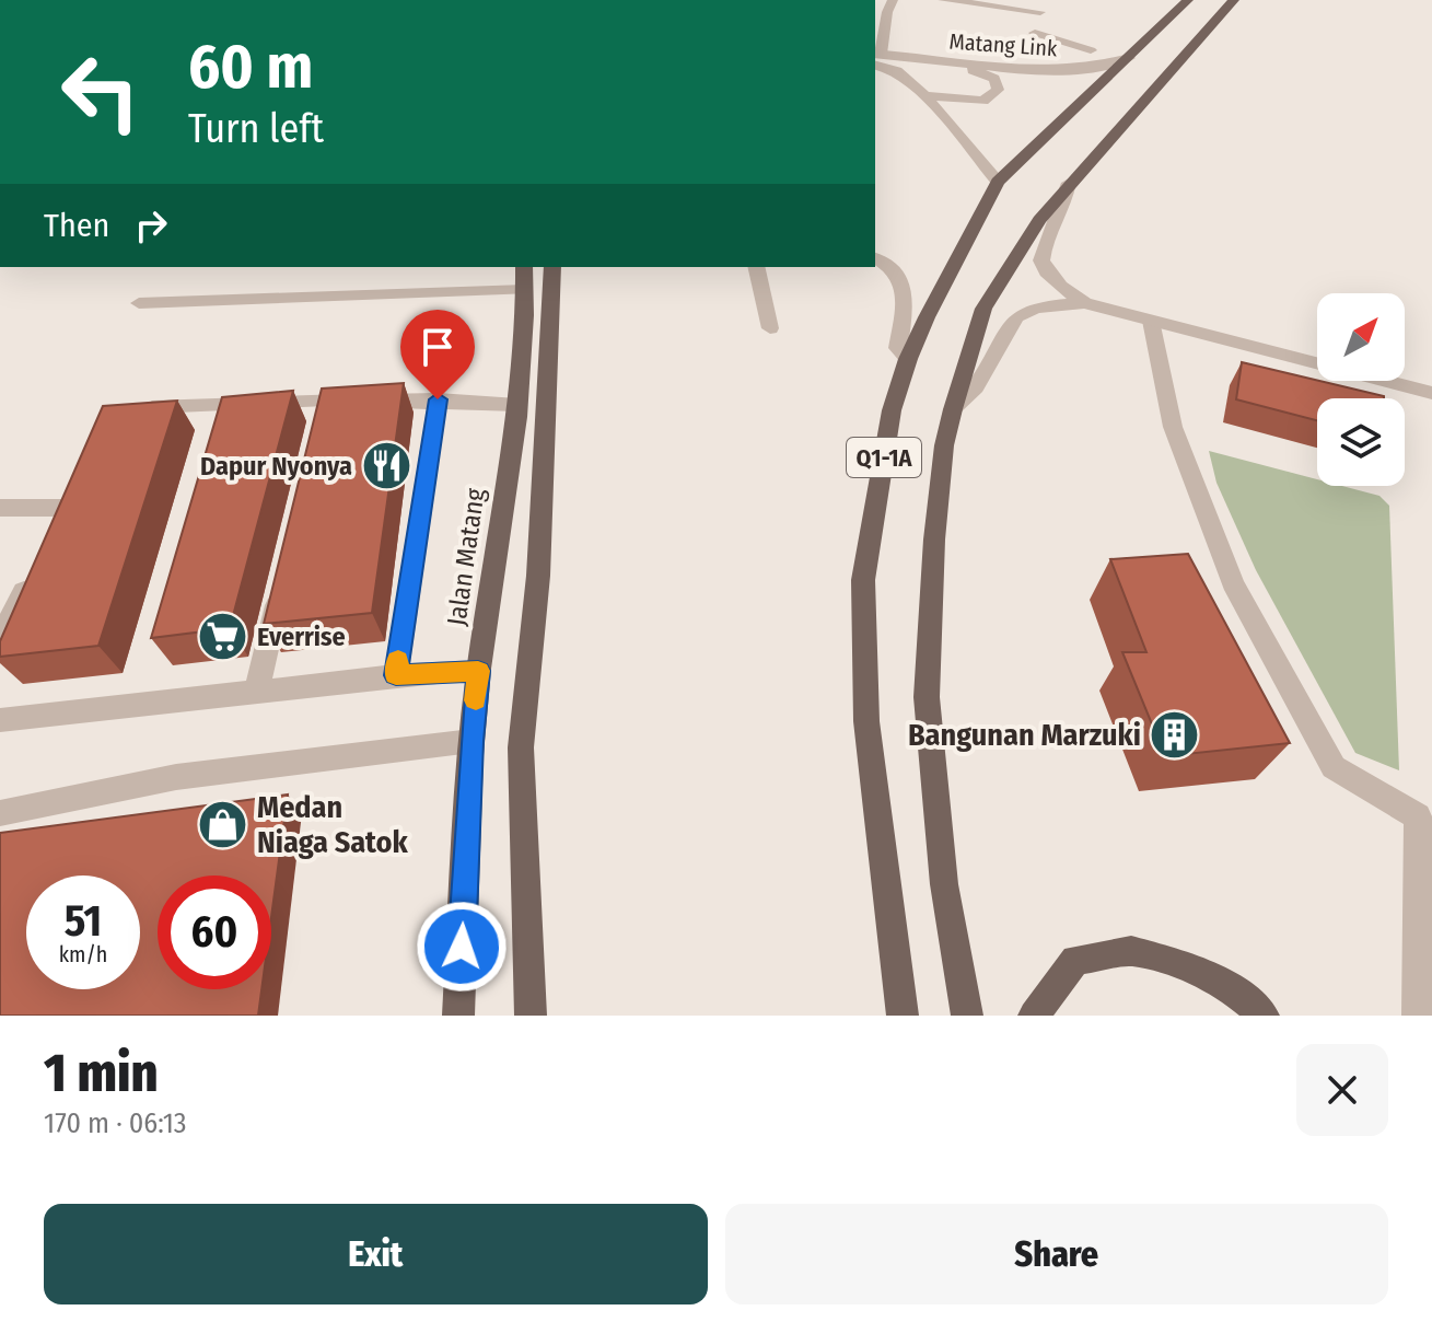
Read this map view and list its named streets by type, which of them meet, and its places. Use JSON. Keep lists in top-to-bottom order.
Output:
{
  "streets": {
    "main road": ["Q1-1A", "Jalan Matang"],
    "street": ["Matang Link"]
  },
  "crossings": [
    ["Matang Link", "Q1-1A"]
  ],
  "places": {
    "restaurant": ["Dapur Nyonya"],
    "supermarket": ["Everrise"],
    "building": ["Bangunan Marzuki"],
    "shop": ["Medan Niaga Satok"]
  },
  "north": "top right",
  "page": {
    "turn": ["60 m", "Turn left"],
    "then": "Then",
    "speed": "51 km/h",
    "limit": "60",
    "heading": ["1 min", "170 m · 06:13"],
    "buttons": ["Exit", "Share"]
  }
}
